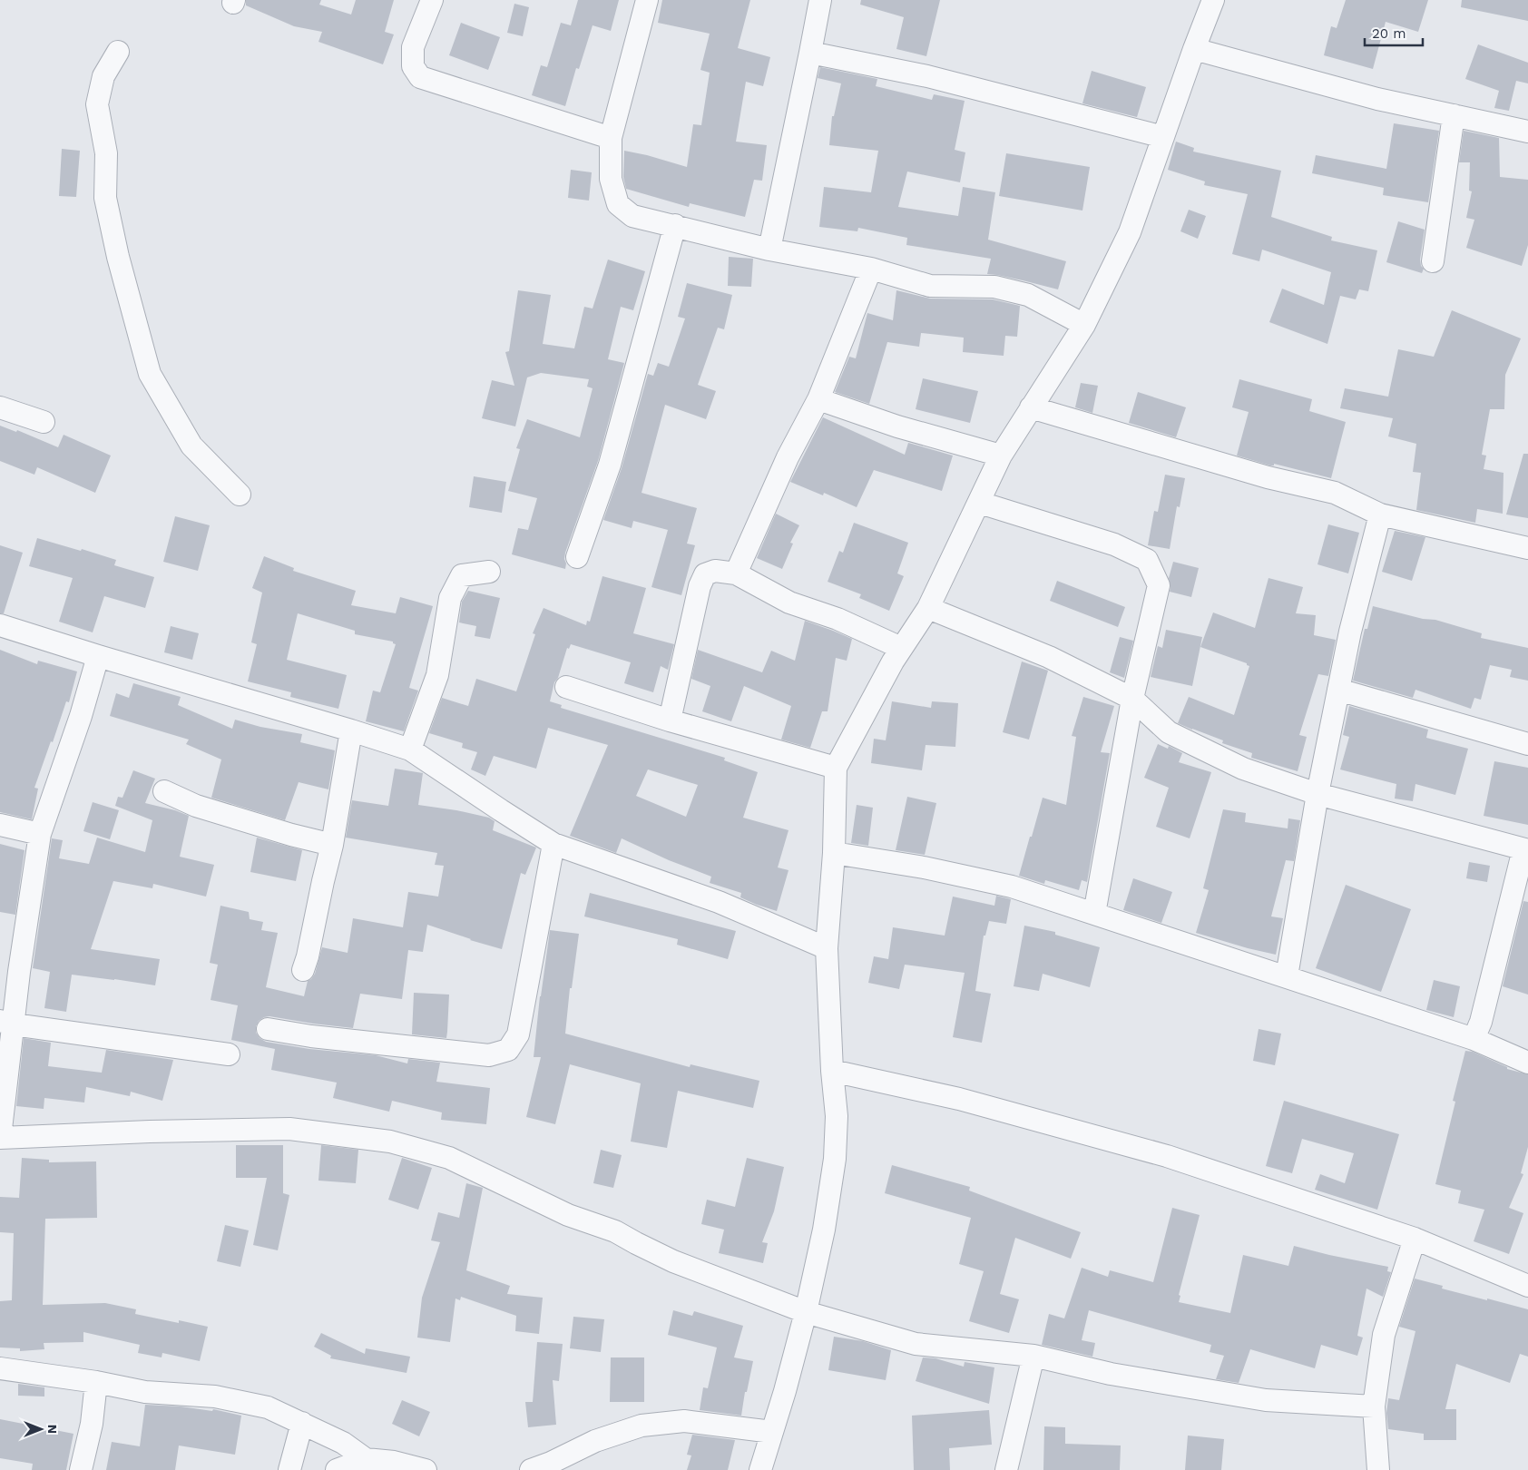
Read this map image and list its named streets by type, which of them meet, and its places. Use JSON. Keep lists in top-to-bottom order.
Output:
{
  "scale_bar": "20 m",
  "north": "right"
}
